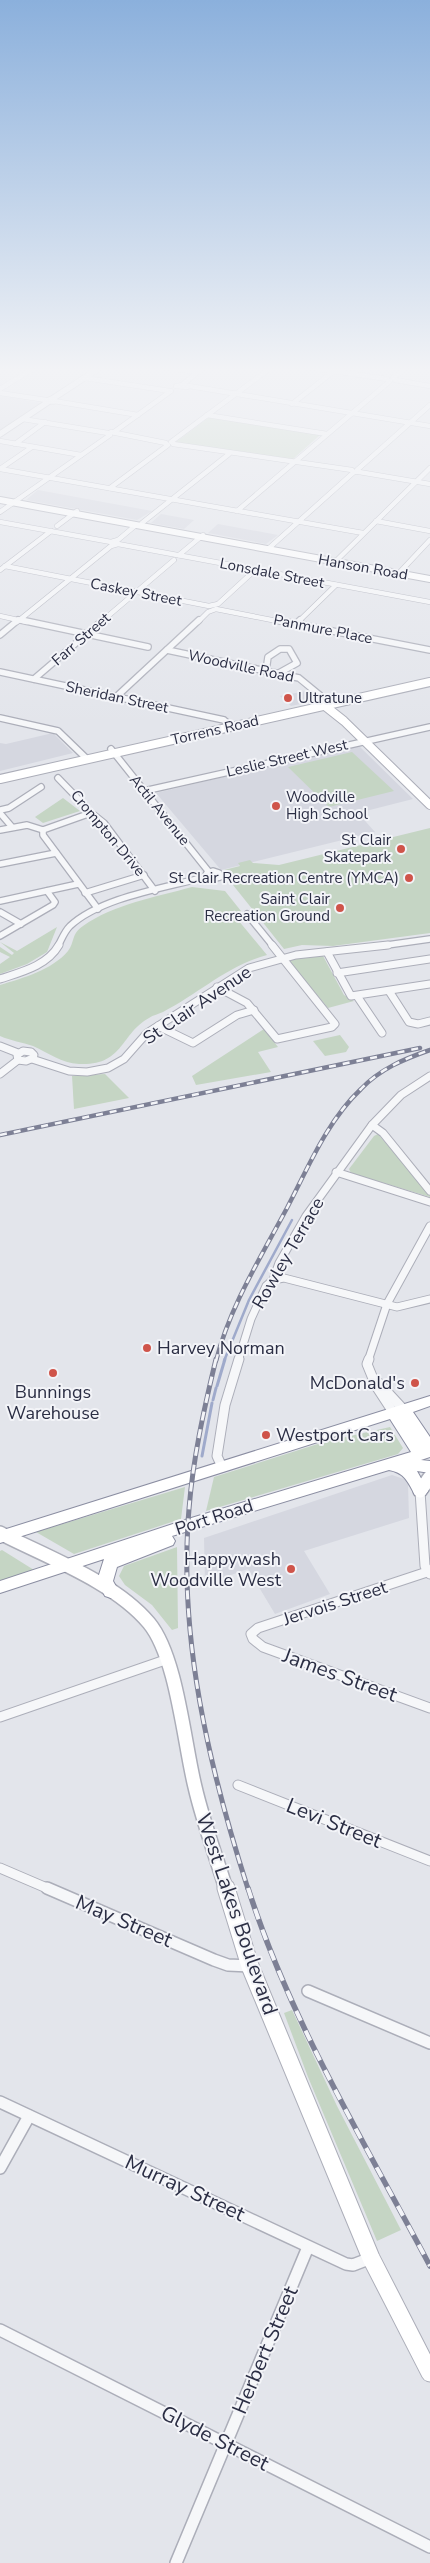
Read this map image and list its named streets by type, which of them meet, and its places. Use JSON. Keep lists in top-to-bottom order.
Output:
{
  "streets": {
    "highway": ["Port Road"],
    "main road": [
      "Hanson Road",
      "Woodville Road",
      "Torrens Road",
      "West Lakes Boulevard"
    ],
    "street": [
      "Lonsdale Street",
      "Caskey Street",
      "Panmure Place",
      "Farr Street",
      "Sheridan Street",
      "Leslie Street West",
      "Actil Avenue",
      "Crompton Drive",
      "St Clair Avenue",
      "Rowley Terrace",
      "Jervois Street",
      "James Street",
      "Levi Street",
      "May Street",
      "Murray Street",
      "Herbert Street",
      "Glyde Street"
    ]
  },
  "crossings": [
    ["Lonsdale Street", "Caskey Street"],
    ["Caskey Street", "Farr Street"],
    ["Panmure Place", "Woodville Road"],
    ["Farr Street", "Sheridan Street"],
    ["Woodville Road", "Torrens Road"],
    ["Woodville Road", "Leslie Street West"],
    ["Sheridan Street", "Torrens Road"],
    ["Torrens Road", "Actil Avenue"],
    ["Leslie Street West", "Actil Avenue"],
    ["Actil Avenue", "Crompton Drive"],
    ["Port Road", "West Lakes Boulevard"],
    ["Jervois Street", "James Street"],
    ["West Lakes Boulevard", "May Street"],
    ["West Lakes Boulevard", "Murray Street"],
    ["Murray Street", "Herbert Street"],
    ["Herbert Street", "Glyde Street"]
  ],
  "places": [
    "Ultratune",
    "Woodville High School",
    "St Clair Skatepark",
    "St Clair Recreation Centre (YMCA)",
    "Saint Clair Recreation Ground",
    "Harvey Norman",
    "Bunnings Warehouse",
    "McDonald's",
    "Westport Cars",
    "Happywash Woodville West"
  ]
}
